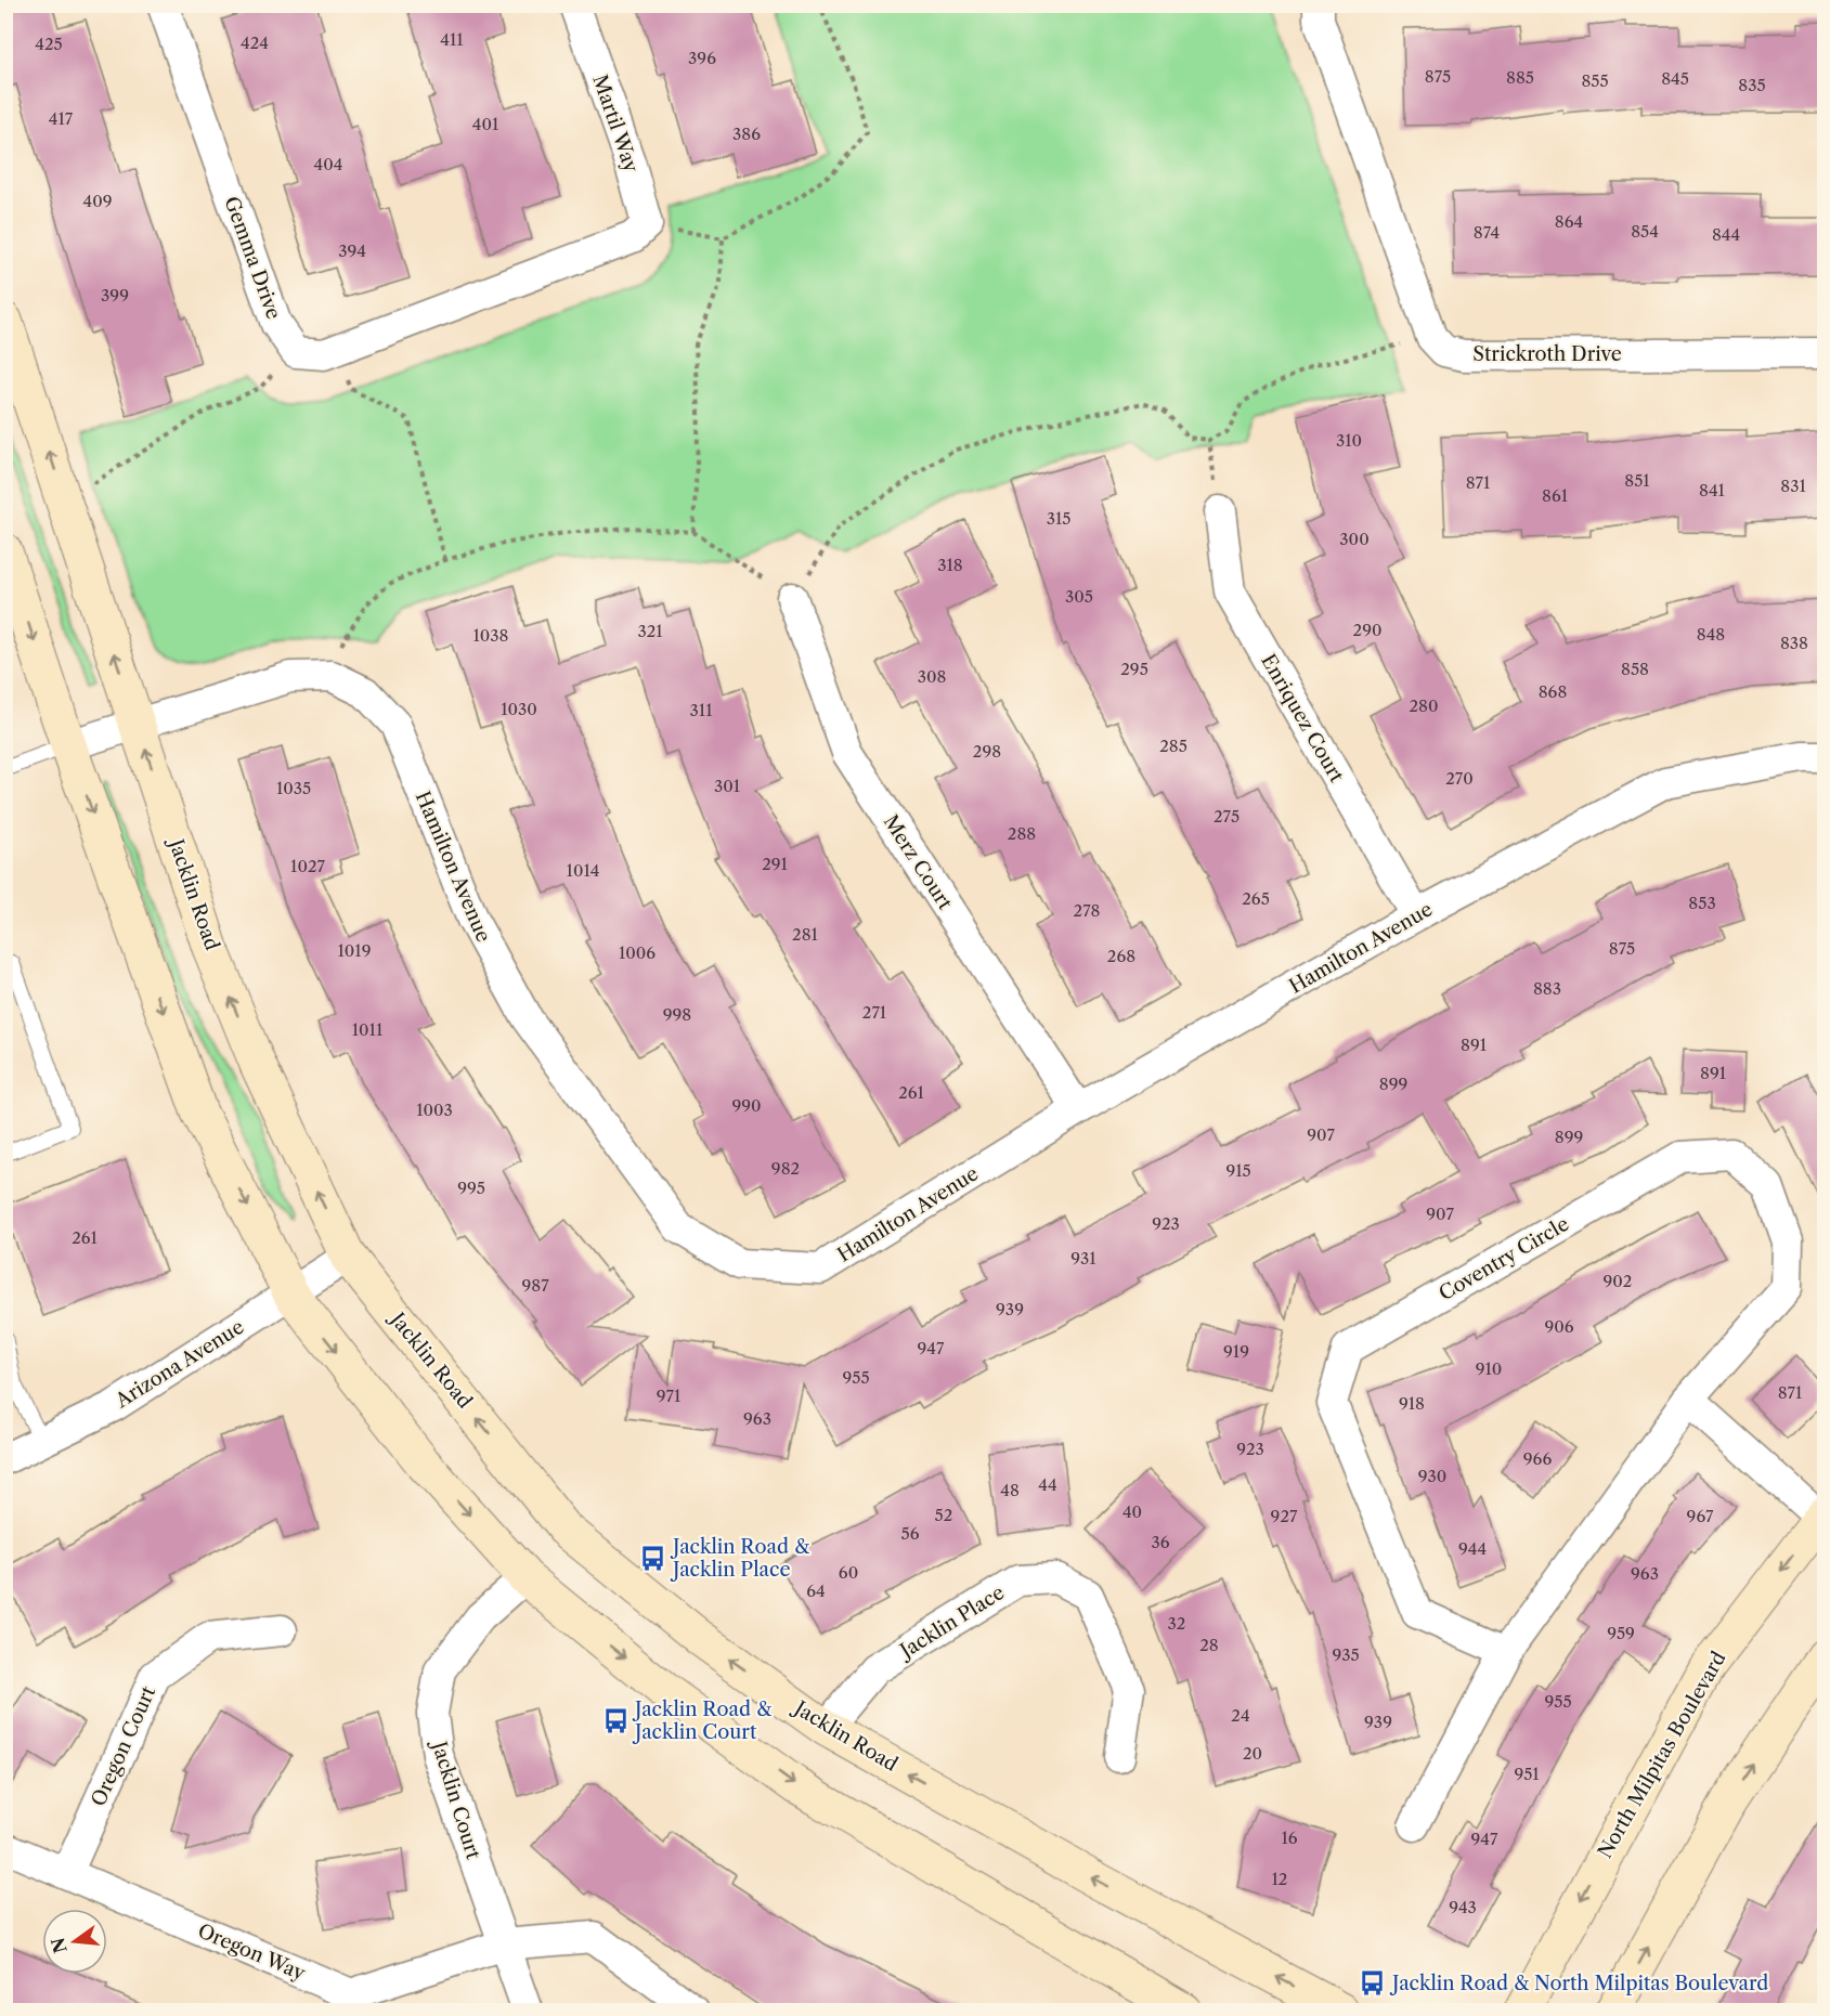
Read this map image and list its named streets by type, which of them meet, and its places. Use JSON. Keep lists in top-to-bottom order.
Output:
{
  "streets": {
    "main road": ["Jacklin Road", "North Milpitas Boulevard"],
    "street": [
      "Martil Way",
      "Gemma Drive",
      "Strickroth Drive",
      "Enriquez Court",
      "Merz Court",
      "Hamilton Avenue",
      "Coventry Circle",
      "Arizona Avenue",
      "Jacklin Place",
      "Oregon Court",
      "Jacklin Court",
      "Oregon Way"
    ]
  },
  "crossings": [
    ["Enriquez Court", "Hamilton Avenue"],
    ["Merz Court", "Hamilton Avenue"],
    ["Hamilton Avenue", "Jacklin Road"],
    ["Jacklin Road", "Arizona Avenue"],
    ["Jacklin Road", "Jacklin Place"],
    ["Oregon Court", "Oregon Way"],
    ["Jacklin Court", "Oregon Way"]
  ],
  "places": {
    "bus stop": ["Jacklin Road & Jacklin Place", "Jacklin Road & Jacklin Court", "Jacklin Road & North Milpitas Boulevard"]
  },
  "house_numbers": [
    "411",
    "424",
    "425",
    "396",
    "875",
    "885",
    "845",
    "855",
    "835",
    "417",
    "401",
    "386",
    "404",
    "409",
    "864",
    "854",
    "874",
    "844",
    "394",
    "399",
    "310",
    "851",
    "871",
    "831",
    "841",
    "861",
    "315",
    "300",
    "318",
    "305",
    "290",
    "321",
    "848",
    "1038",
    "838",
    "295",
    "858",
    "308",
    "868",
    "280",
    "1030",
    "311",
    "285",
    "298",
    "270",
    "301",
    "1035",
    "275",
    "288",
    "291",
    "1027",
    "1014",
    "265",
    "853",
    "278",
    "281",
    "875",
    "1019",
    "1006",
    "268",
    "883",
    "271",
    "998",
    "1011",
    "891",
    "891",
    "899",
    "261",
    "990",
    "1003",
    "907",
    "899",
    "982",
    "915",
    "995",
    "907",
    "923",
    "261",
    "931",
    "902",
    "987",
    "939",
    "906",
    "947",
    "919",
    "910",
    "955",
    "871",
    "971",
    "918",
    "963",
    "923",
    "966",
    "930",
    "44",
    "48",
    "40",
    "52",
    "927",
    "967",
    "56",
    "36",
    "944",
    "60",
    "963",
    "64",
    "32",
    "959",
    "28",
    "935",
    "955",
    "24",
    "939",
    "20",
    "951",
    "16",
    "947",
    "12",
    "943"
  ],
  "north": "left"
}
